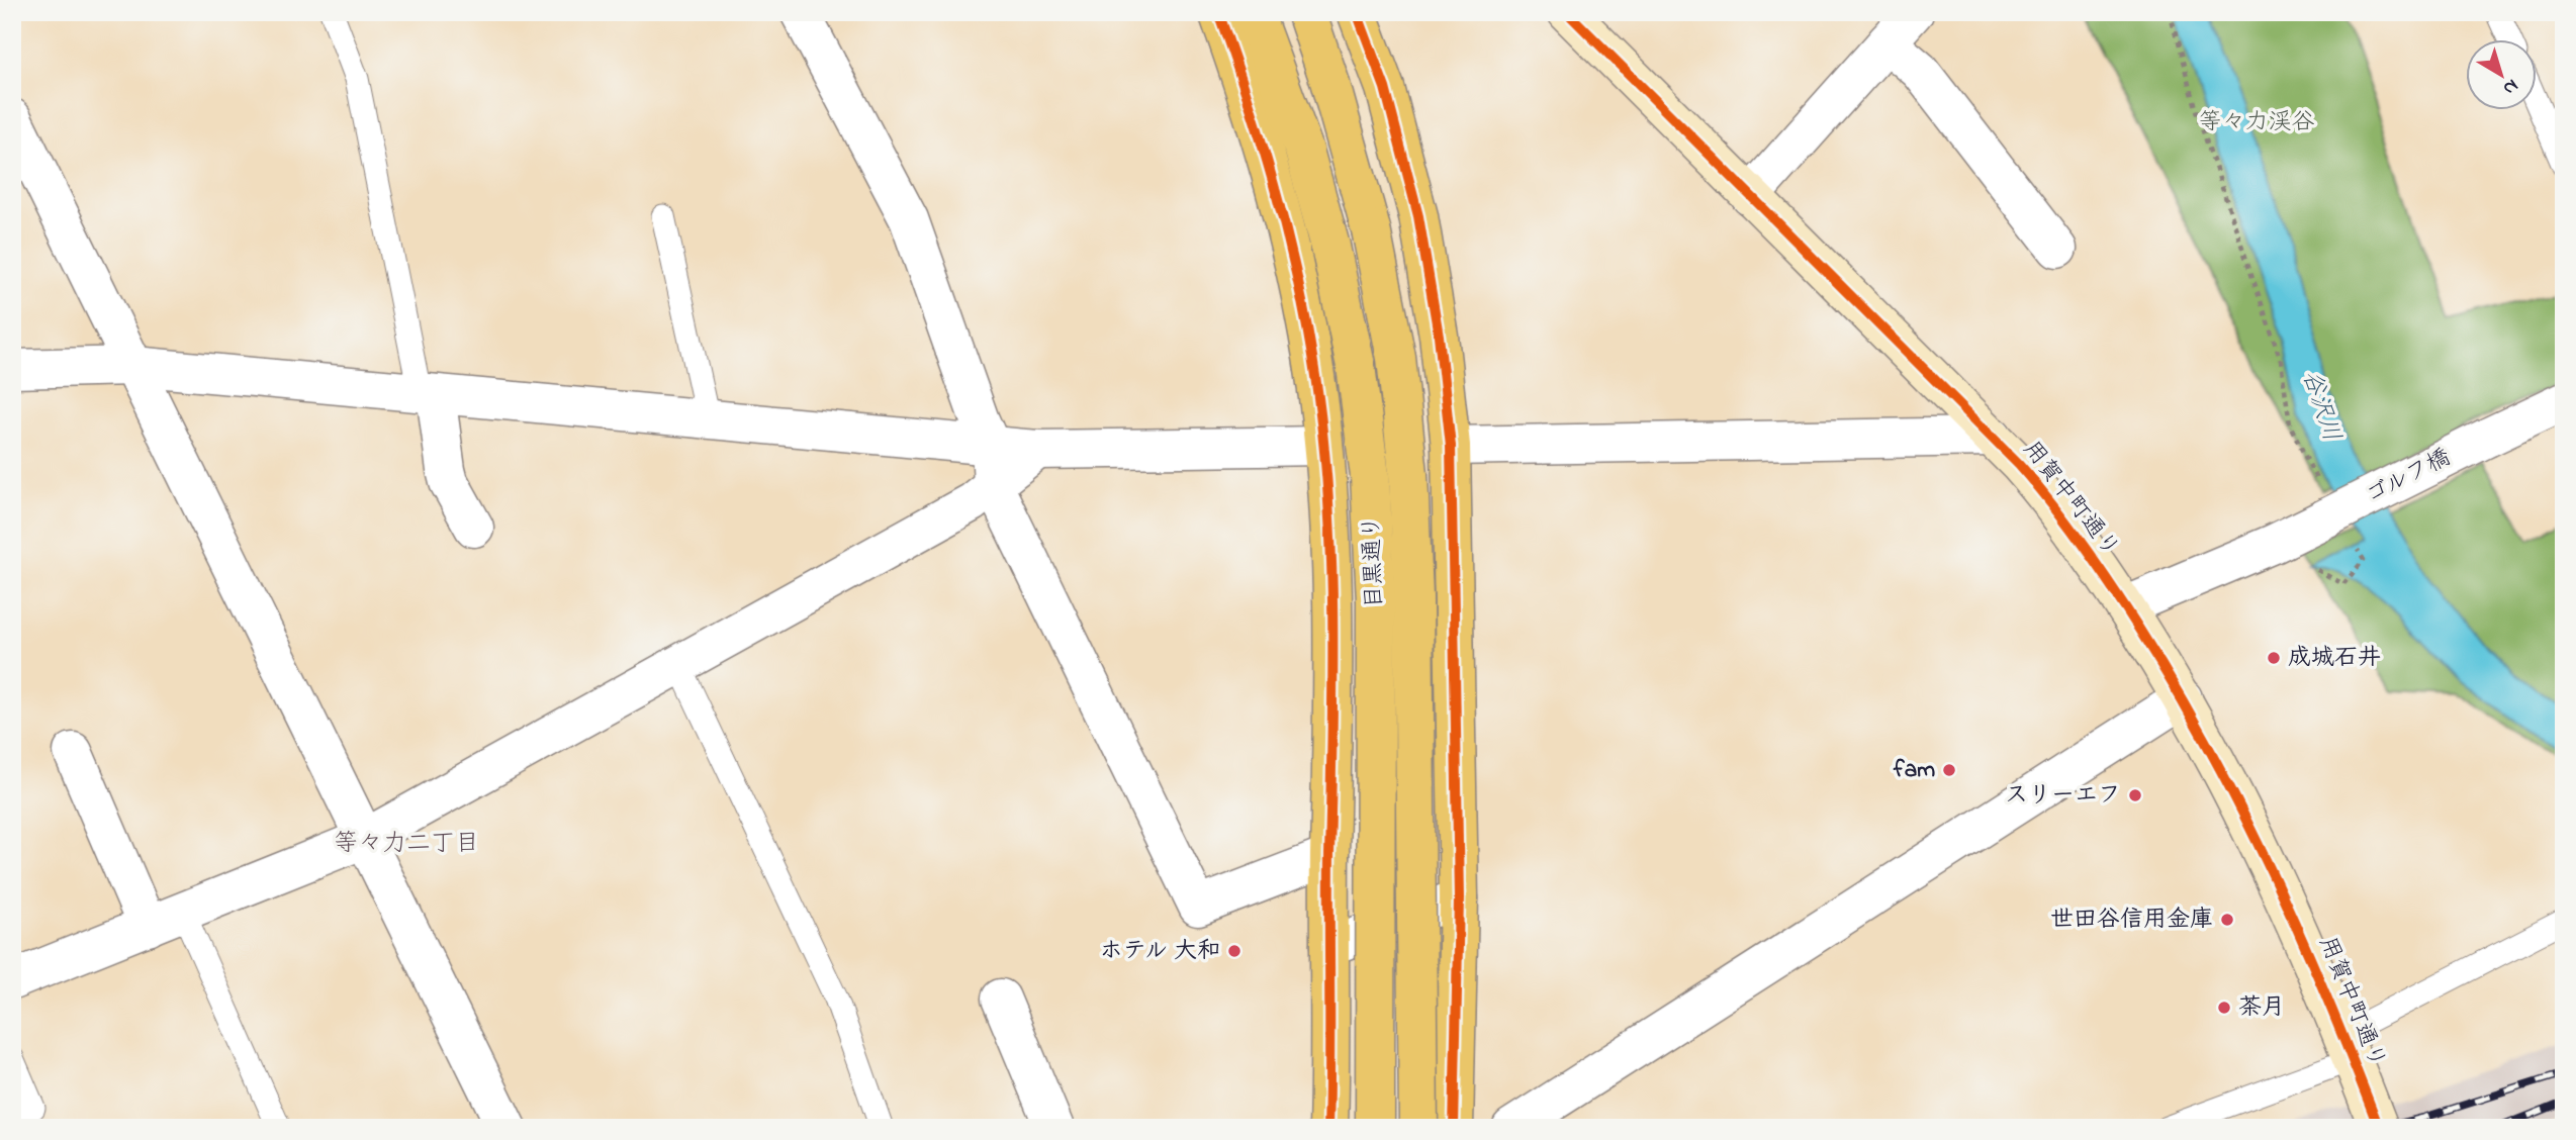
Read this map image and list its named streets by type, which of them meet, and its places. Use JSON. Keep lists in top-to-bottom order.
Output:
{
  "streets": {
    "main road": ["目黒通り"],
    "street": ["ゴルフ橋", "用賀中町通り"]
  },
  "crossings": [
    ["ゴルフ橋", "用賀中町通り"]
  ],
  "districts": ["等々力二丁目"],
  "water": ["谷沢川"],
  "parks": ["等々力渓谷"],
  "places": [
    "成城石井",
    "fam",
    "スリーエフ",
    "世田谷信用金庫",
    "ホテル 大和",
    "茶月"
  ],
  "north": "bottom right"
}
